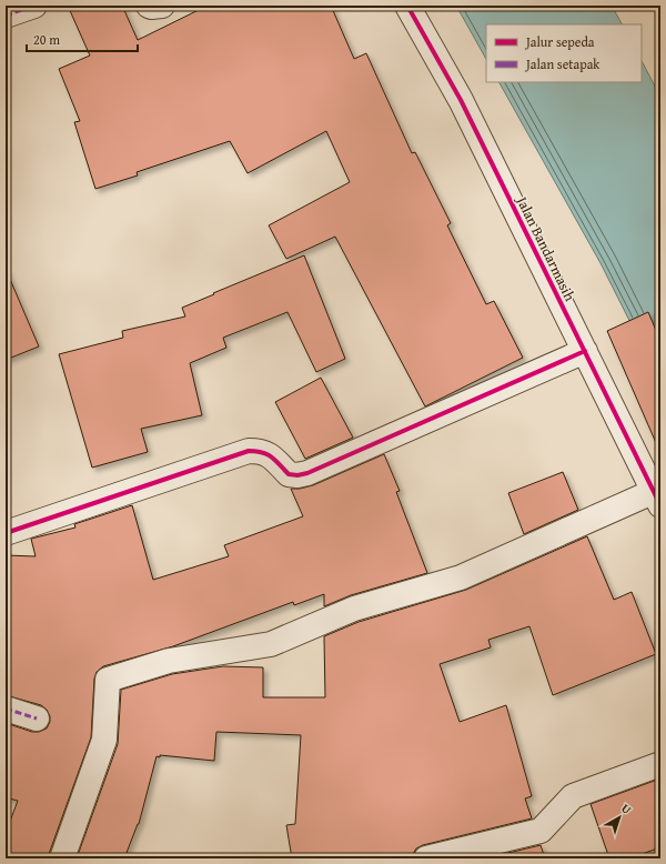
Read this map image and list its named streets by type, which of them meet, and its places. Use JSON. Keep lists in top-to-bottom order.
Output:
{
  "streets": {
    "street": ["Jalan Bandarmasih"]
  },
  "legend": ["Jalur sepeda", "Jalan setapak"],
  "scale_bar": "20 m",
  "north": "top right"
}
